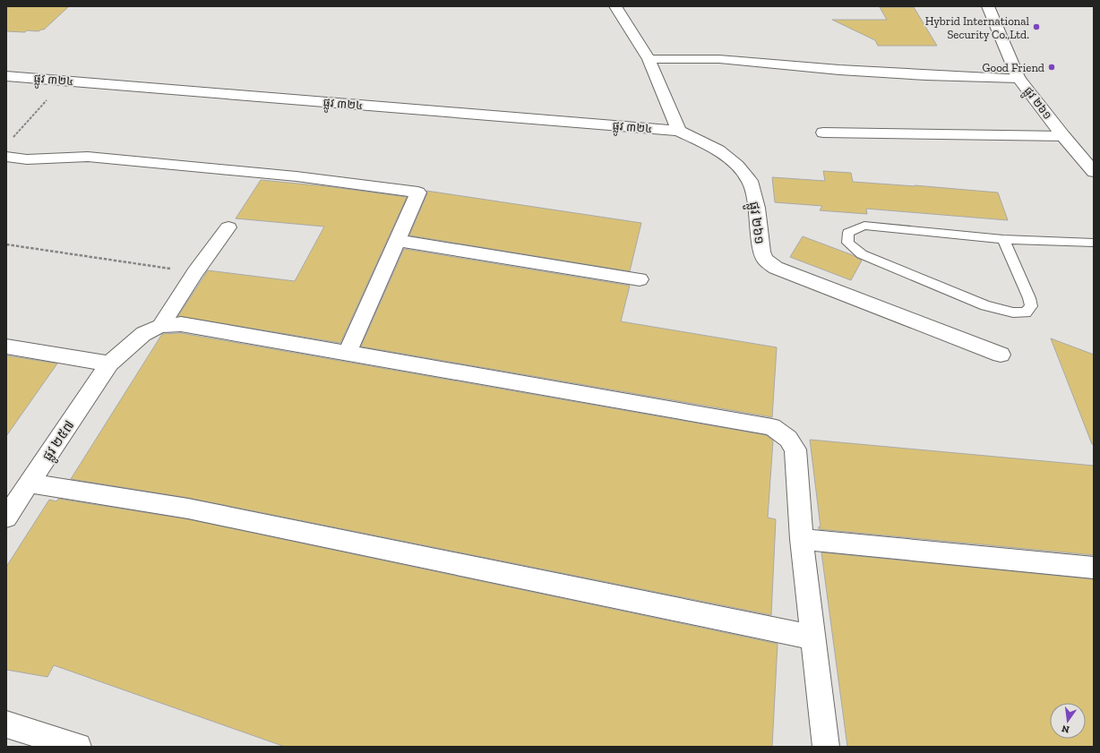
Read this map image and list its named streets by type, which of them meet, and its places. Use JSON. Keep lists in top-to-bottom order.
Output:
{
  "streets": {
    "street": ["ផ្លូវ ៣២៤", "ផ្លូវ ២៦១", "ផ្លូវ ២៥៧"]
  },
  "crossings": [
    ["ផ្លូវ ៣២៤", "ផ្លូវ ២៦១"]
  ],
  "places": ["Hybrid International Security Co.,Ltd.", "Good Friend"],
  "north": "bottom"
}
